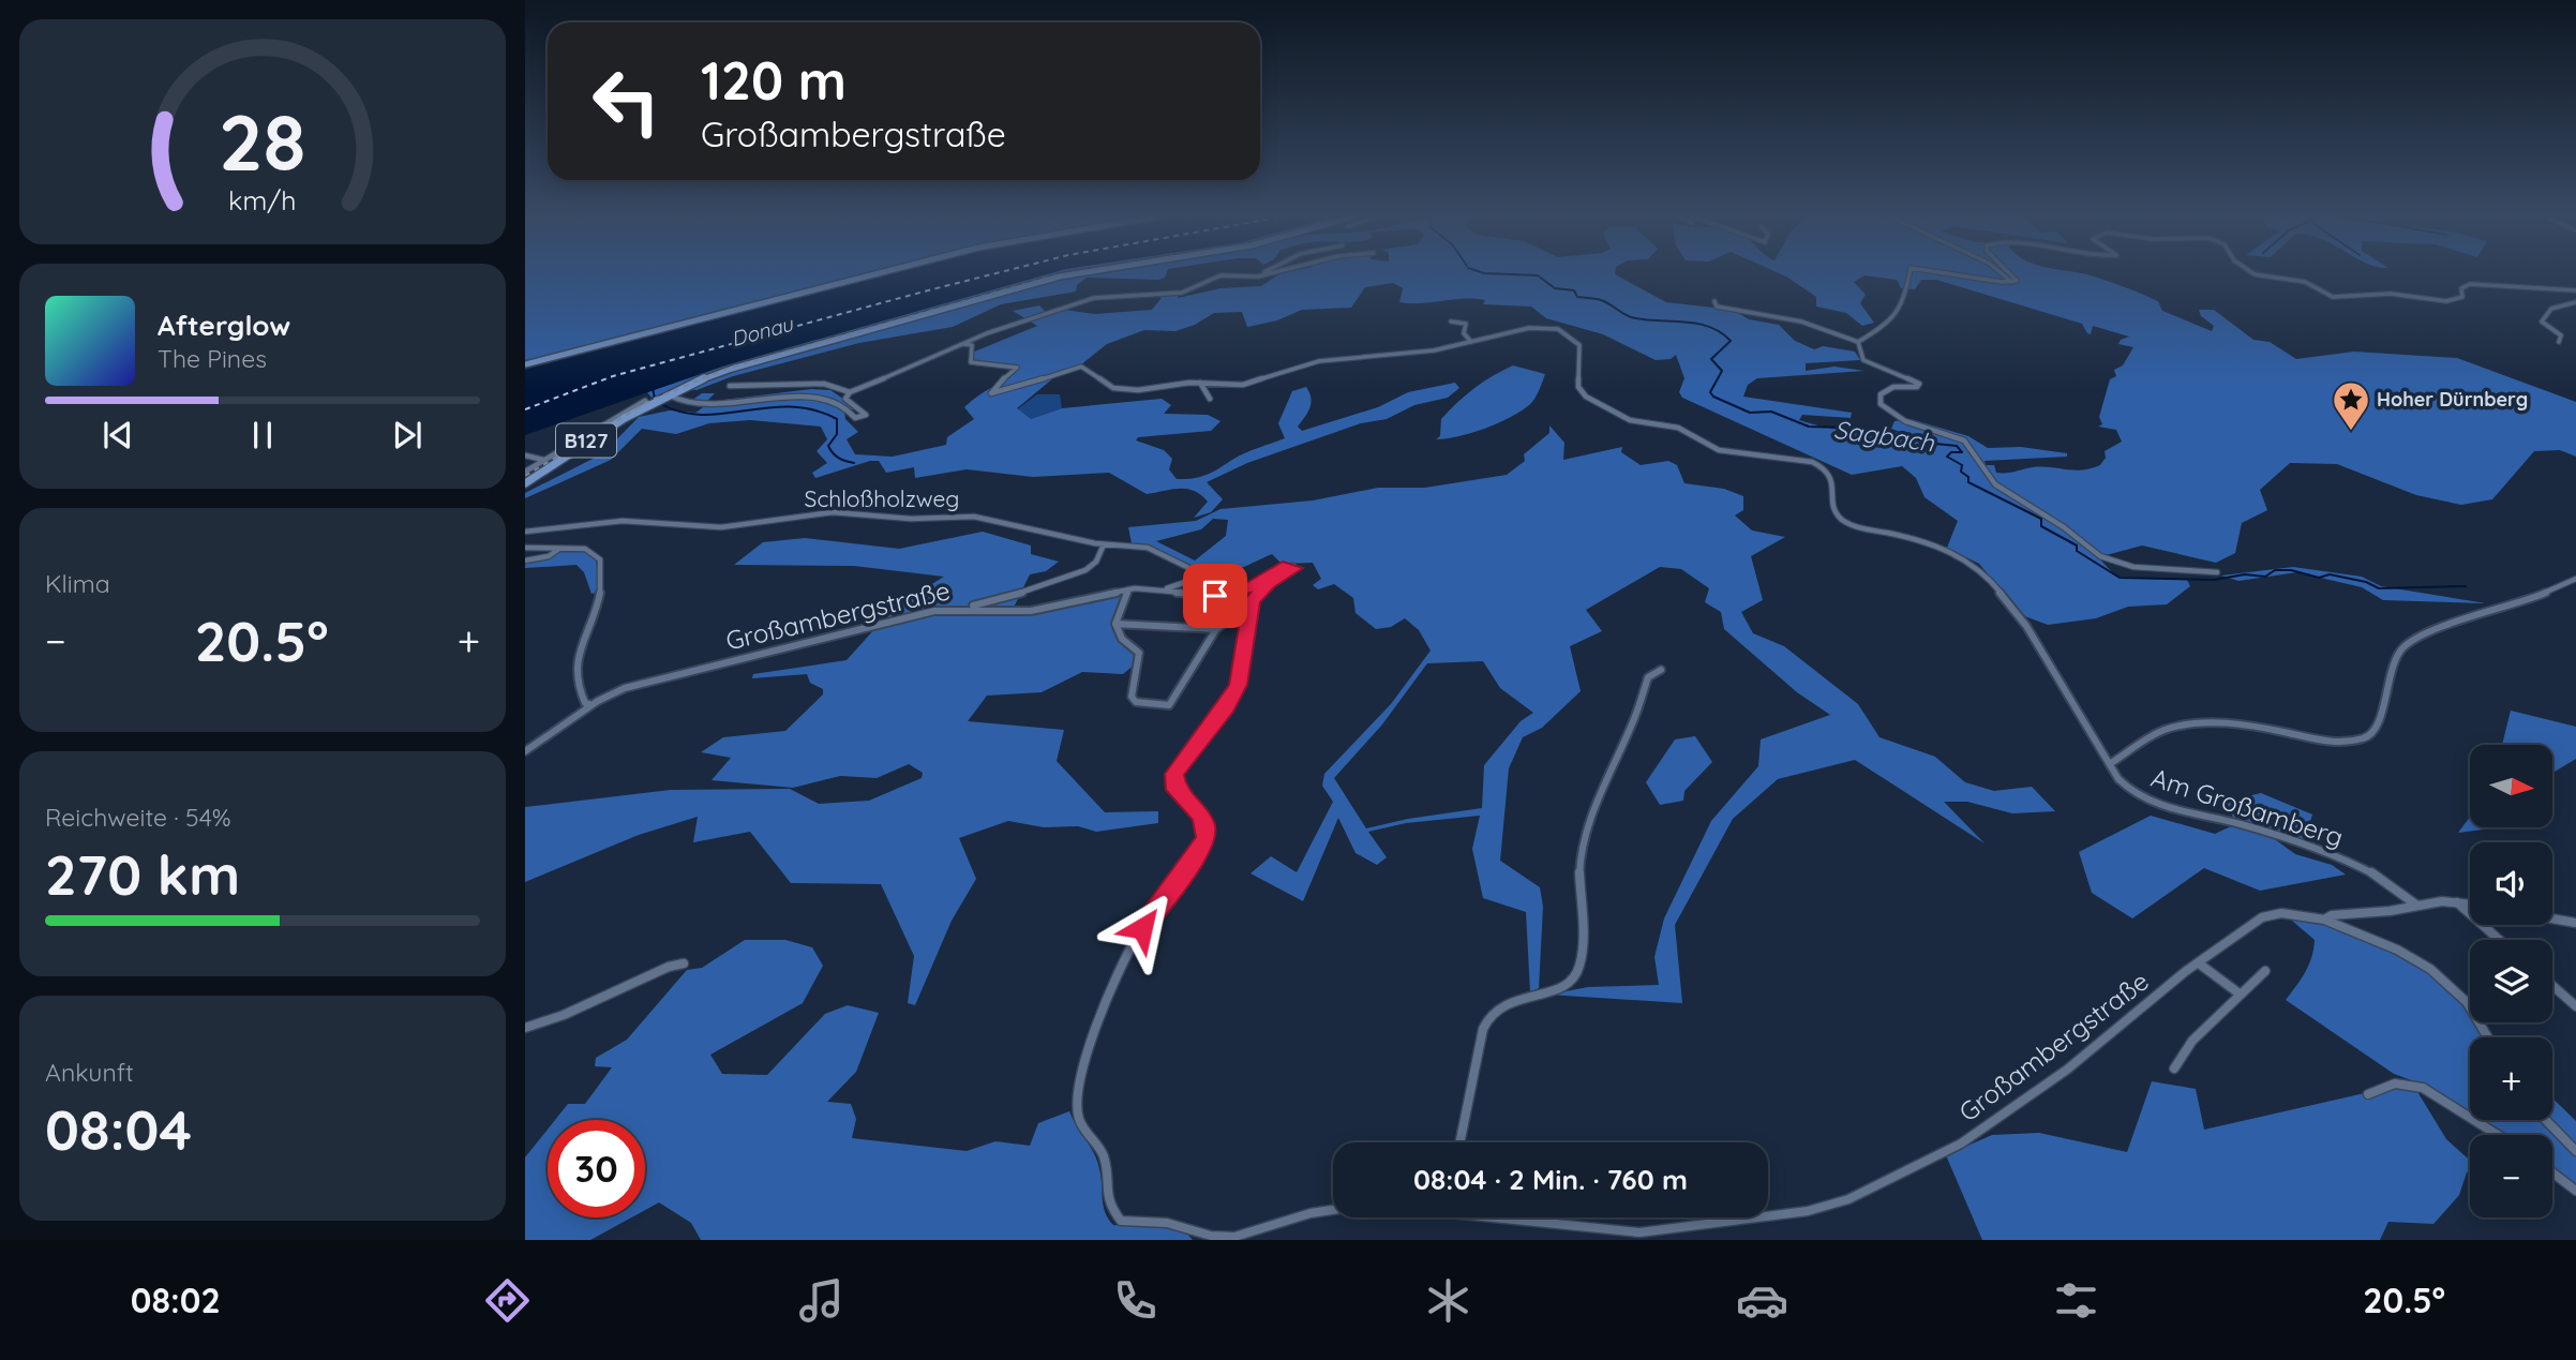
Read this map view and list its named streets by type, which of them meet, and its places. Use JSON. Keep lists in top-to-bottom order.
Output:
{
  "streets": {
    "main road": ["B127"],
    "street": ["Schloßholzweg", "Großambergstraße", "Am Großamberg"]
  },
  "crossings": [
    ["Schloßholzweg", "Großambergstraße"]
  ],
  "water": ["Donau", "Sagbach"],
  "places": {
    "place": ["Hoher Dürnberg"]
  },
  "north": "right",
  "page": {
    "turn": ["120 m", "Großambergstraße"],
    "song": ["Afterglow", "The Pines"],
    "tile": [
      "Klima",
      ["Reichweite · 54%", "270 km"],
      ["Ankunft", "08:04"]
    ],
    "heat": ["−", "20.5°", "+"],
    "map_buttons": ["+", "−"],
    "limit": "30",
    "trip": "08:04 · 2 Min. · 760 m",
    "tabs": ["08:02", "20.5°"],
    "gauge": ["28", "km/h"]
  }
}
